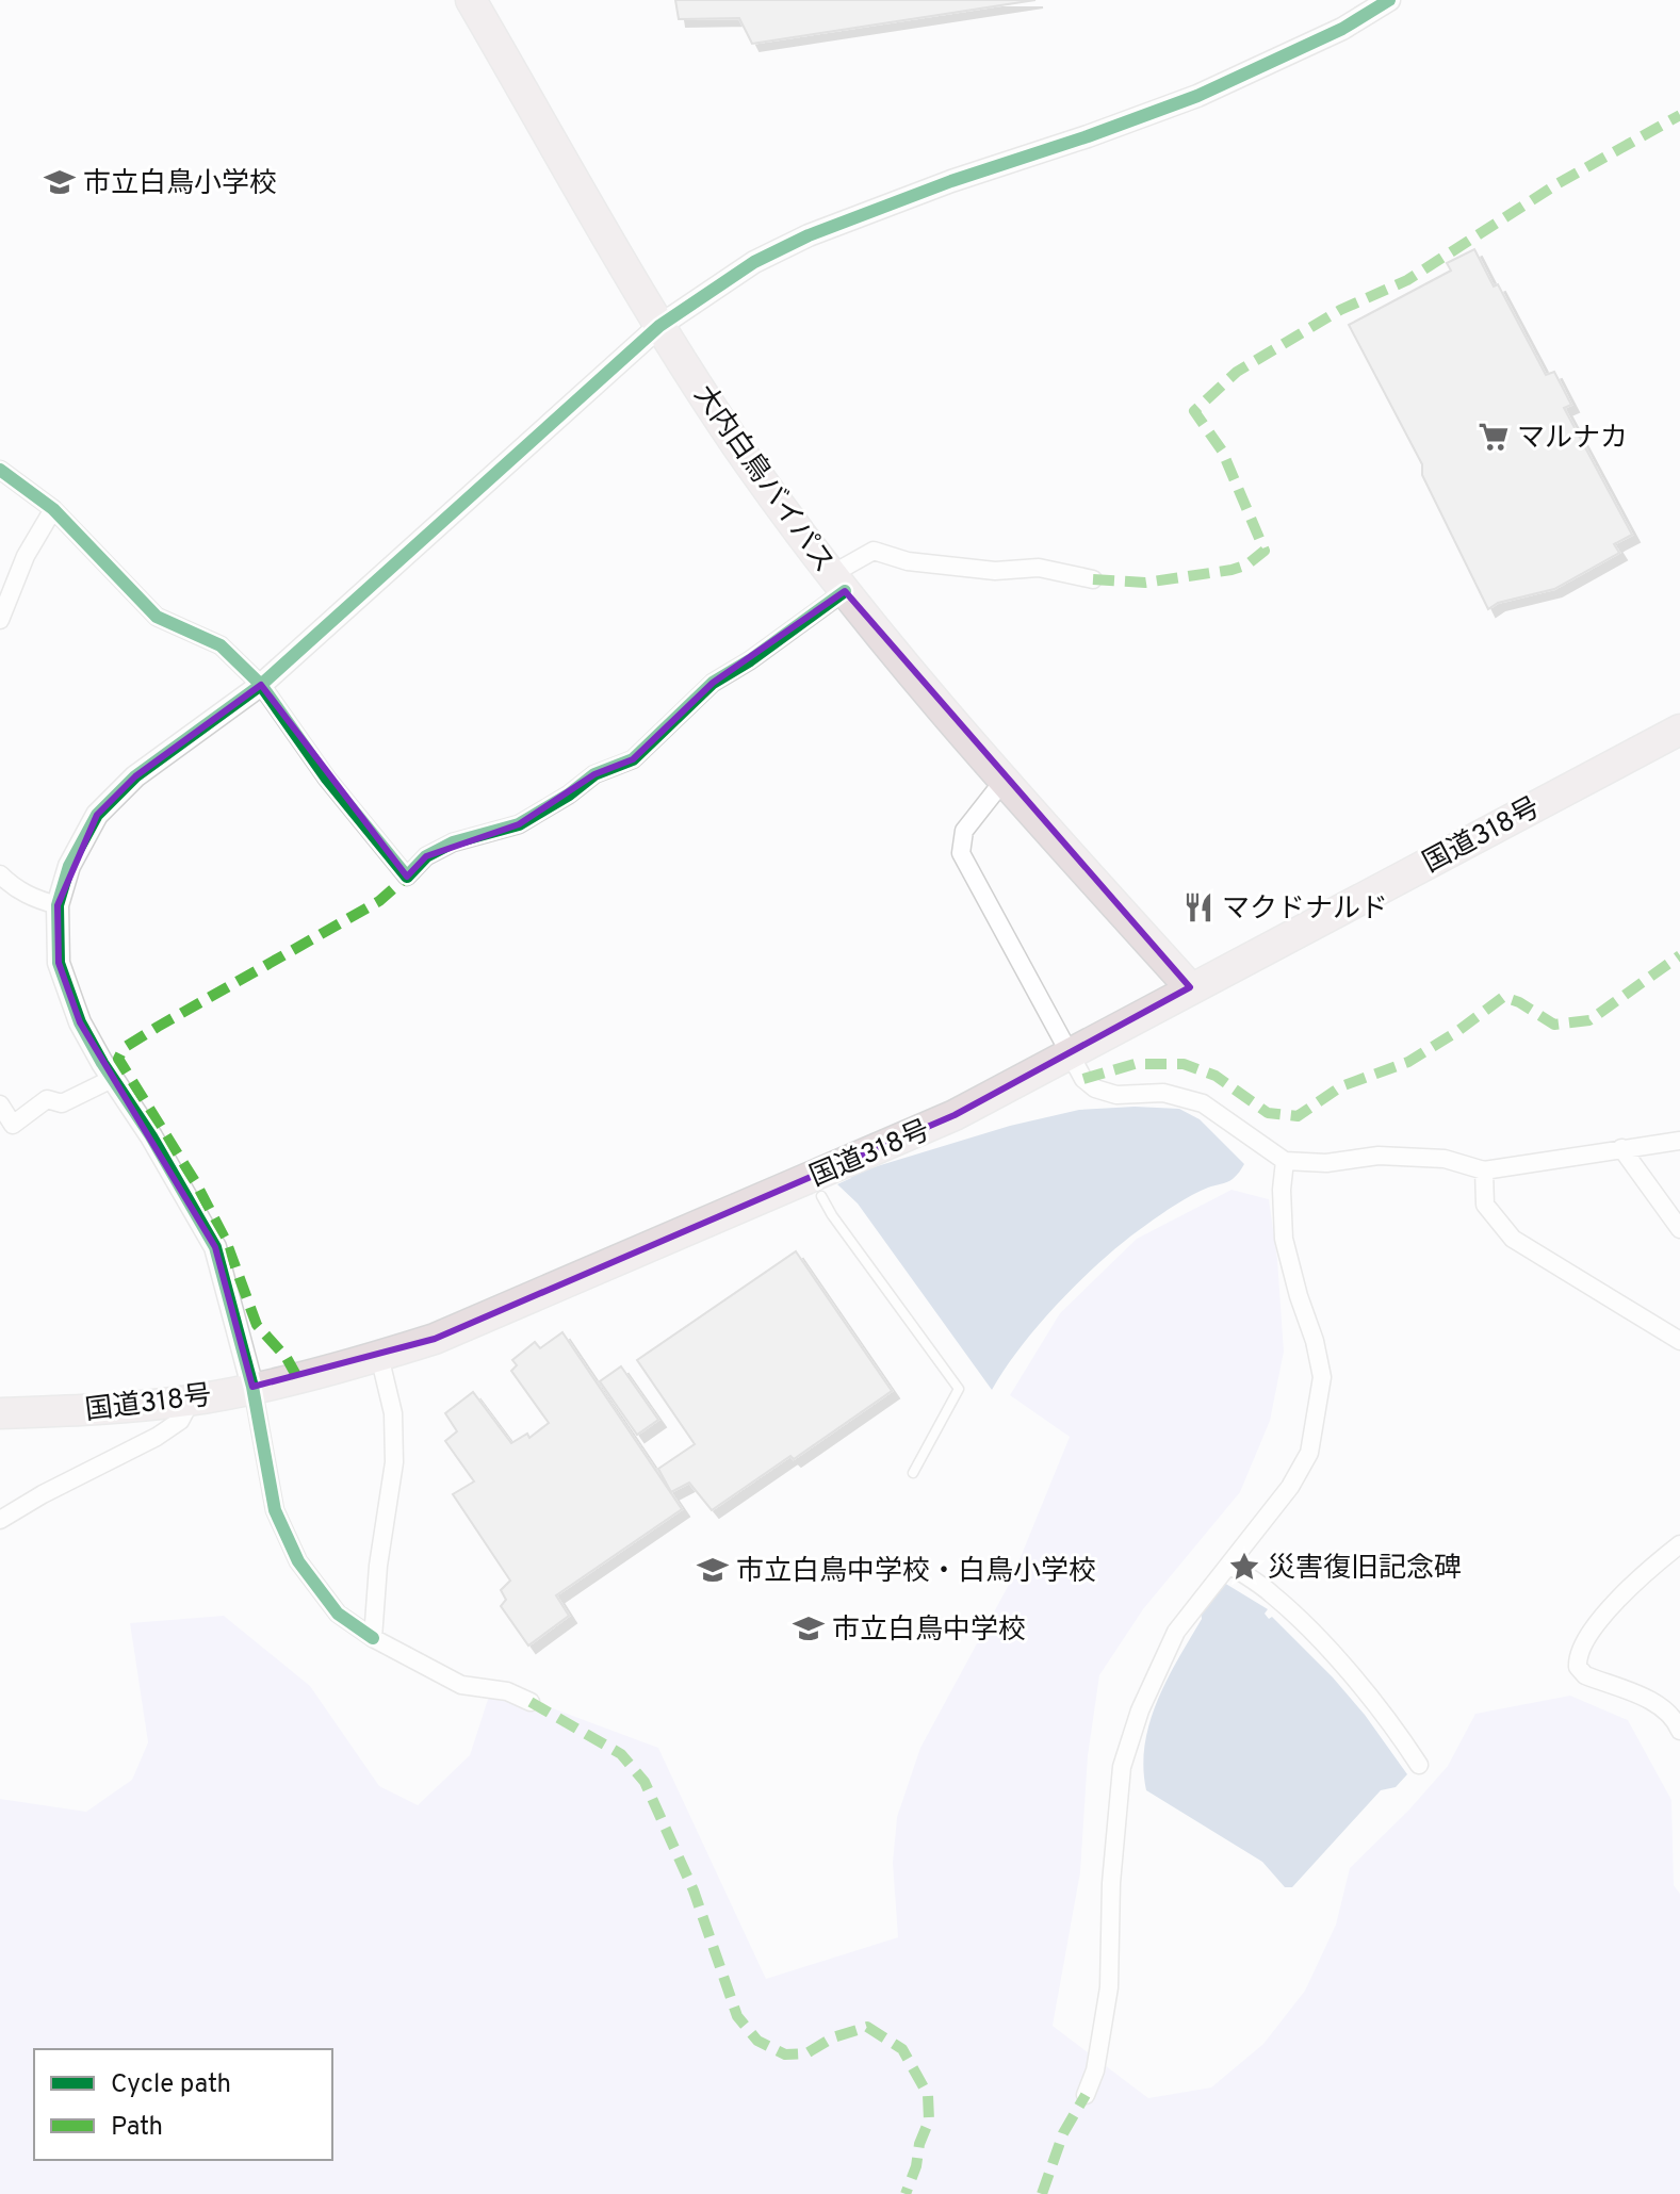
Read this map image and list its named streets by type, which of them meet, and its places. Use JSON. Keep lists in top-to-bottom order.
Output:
{
  "streets": {
    "highway": ["大内白鳥バイパス", "国道318号"]
  },
  "crossings": [
    ["大内白鳥バイパス", "国道318号"]
  ],
  "places": {
    "school or university": ["市立白鳥小学校", "市立白鳥中学校・白鳥小学校", "市立白鳥中学校"],
    "supermarket": ["マルナカ"],
    "restaurant": ["マクドナルド"],
    "place": ["災害復旧記念碑"]
  },
  "legend": ["Cycle path", "Path"]
}
